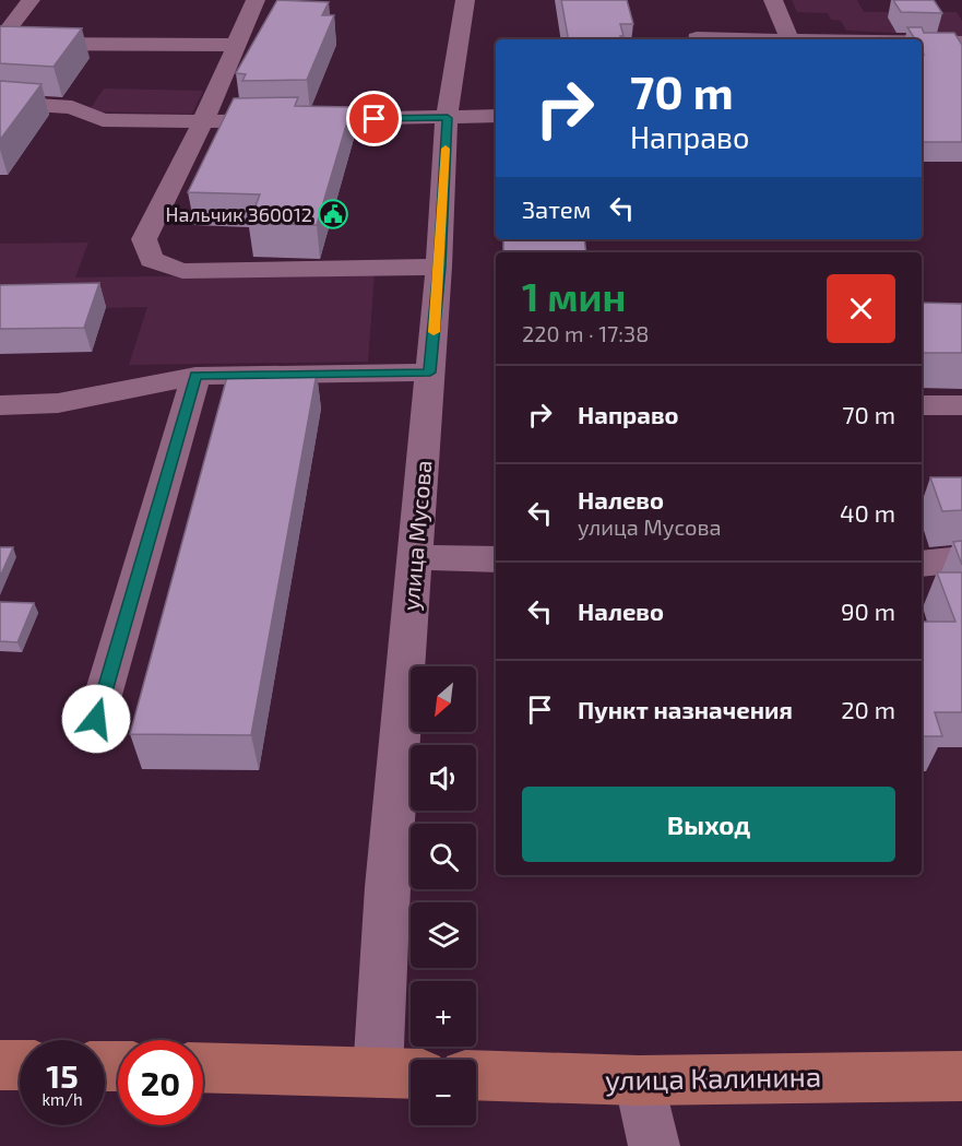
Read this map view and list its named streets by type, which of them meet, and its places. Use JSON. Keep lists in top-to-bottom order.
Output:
{
  "streets": {
    "main road": ["улица Калинина"],
    "street": ["улица Мусова"]
  },
  "places": {
    "public building": ["Нальчик 360012"]
  },
  "north": "bottom left",
  "page": {
    "turn": ["70 m", "Направо"],
    "then": "Затем",
    "heading": ["1 мин", "220 m · 17:38"],
    "list": [
      {
        "name": "Направо",
        "value": "70 m"
      },
      {
        "name": "Налево",
        "note": "улица Мусова",
        "value": "40 m"
      },
      {
        "name": "Налево",
        "value": "90 m"
      },
      {
        "name": "Пункт назначения",
        "value": "20 m"
      }
    ],
    "map_buttons": ["+", "−"],
    "buttons": "Выход",
    "speed": "15 km/h",
    "limit": "20"
  }
}
